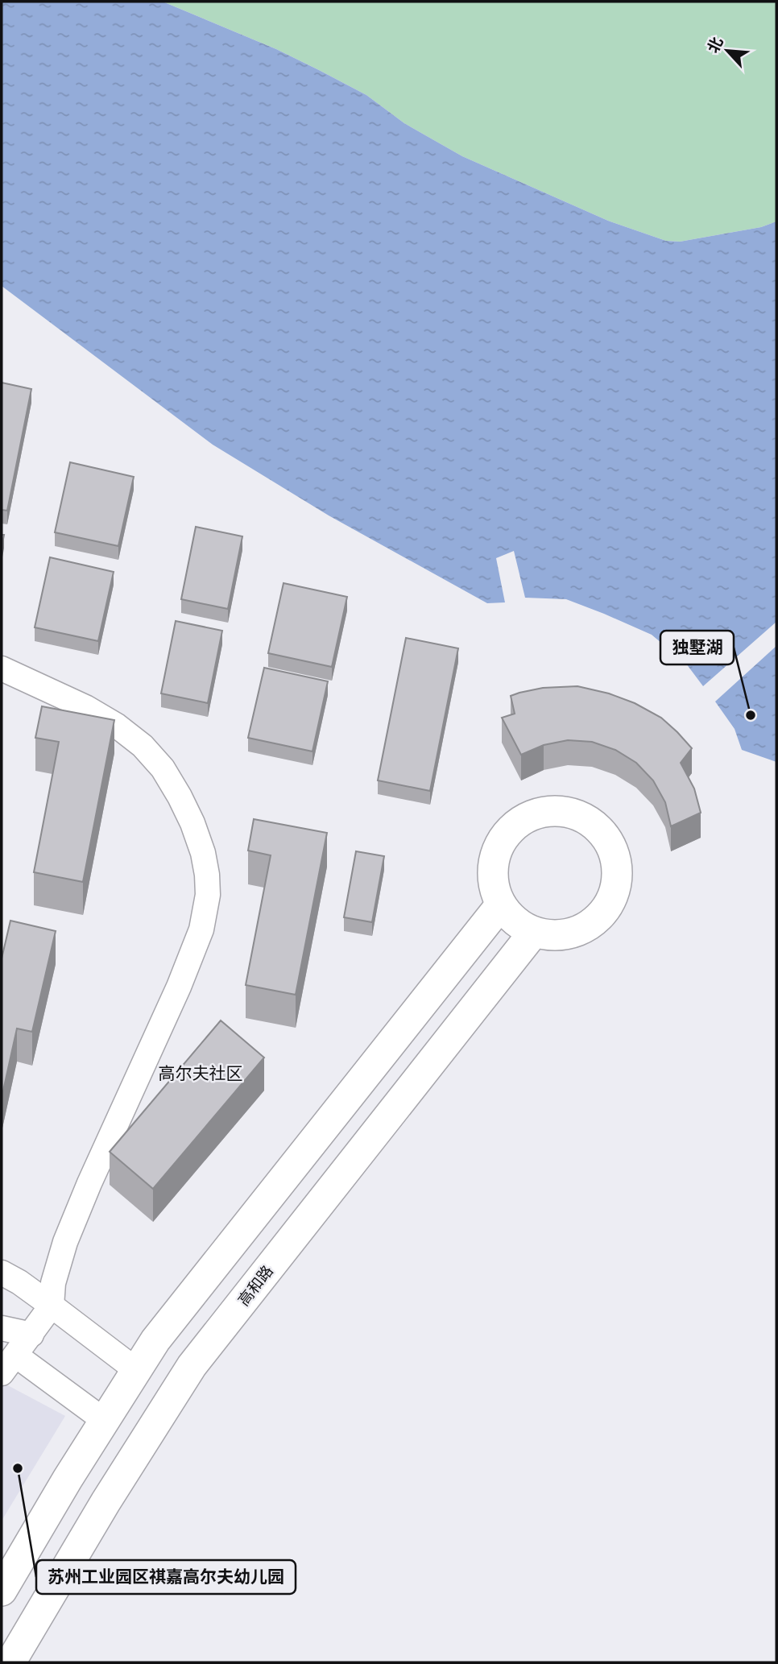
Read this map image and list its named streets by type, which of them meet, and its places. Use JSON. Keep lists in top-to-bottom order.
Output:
{
  "streets": {
    "main road": ["高和路"]
  },
  "districts": ["高尔夫社区"],
  "places": ["独墅湖", "苏州工业园区祺嘉高尔夫幼儿园"],
  "north": "top left"
}
